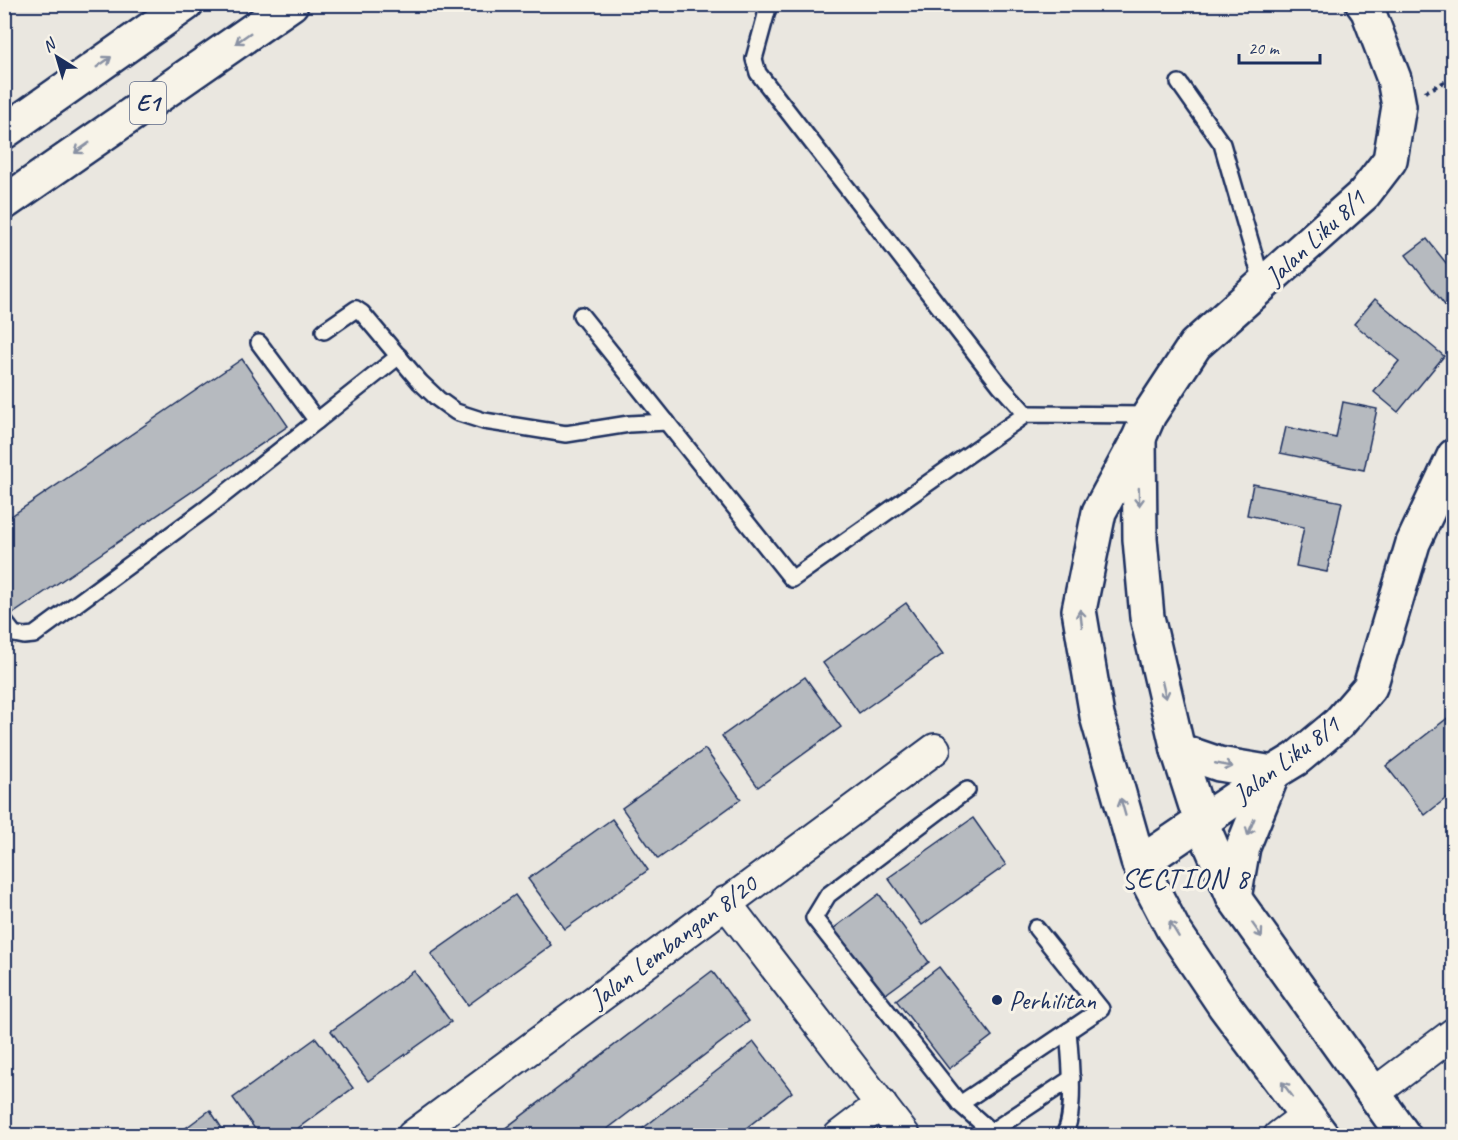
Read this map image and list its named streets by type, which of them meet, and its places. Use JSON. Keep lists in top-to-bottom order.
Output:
{
  "streets": {
    "main road": ["E1", "Jalan Liku 8/1"],
    "street": ["Jalan Lembangan 8/20"]
  },
  "districts": ["SECTION 8"],
  "places": ["Perhilitan"],
  "scale_bar": "20 m",
  "north": "top left"
}
